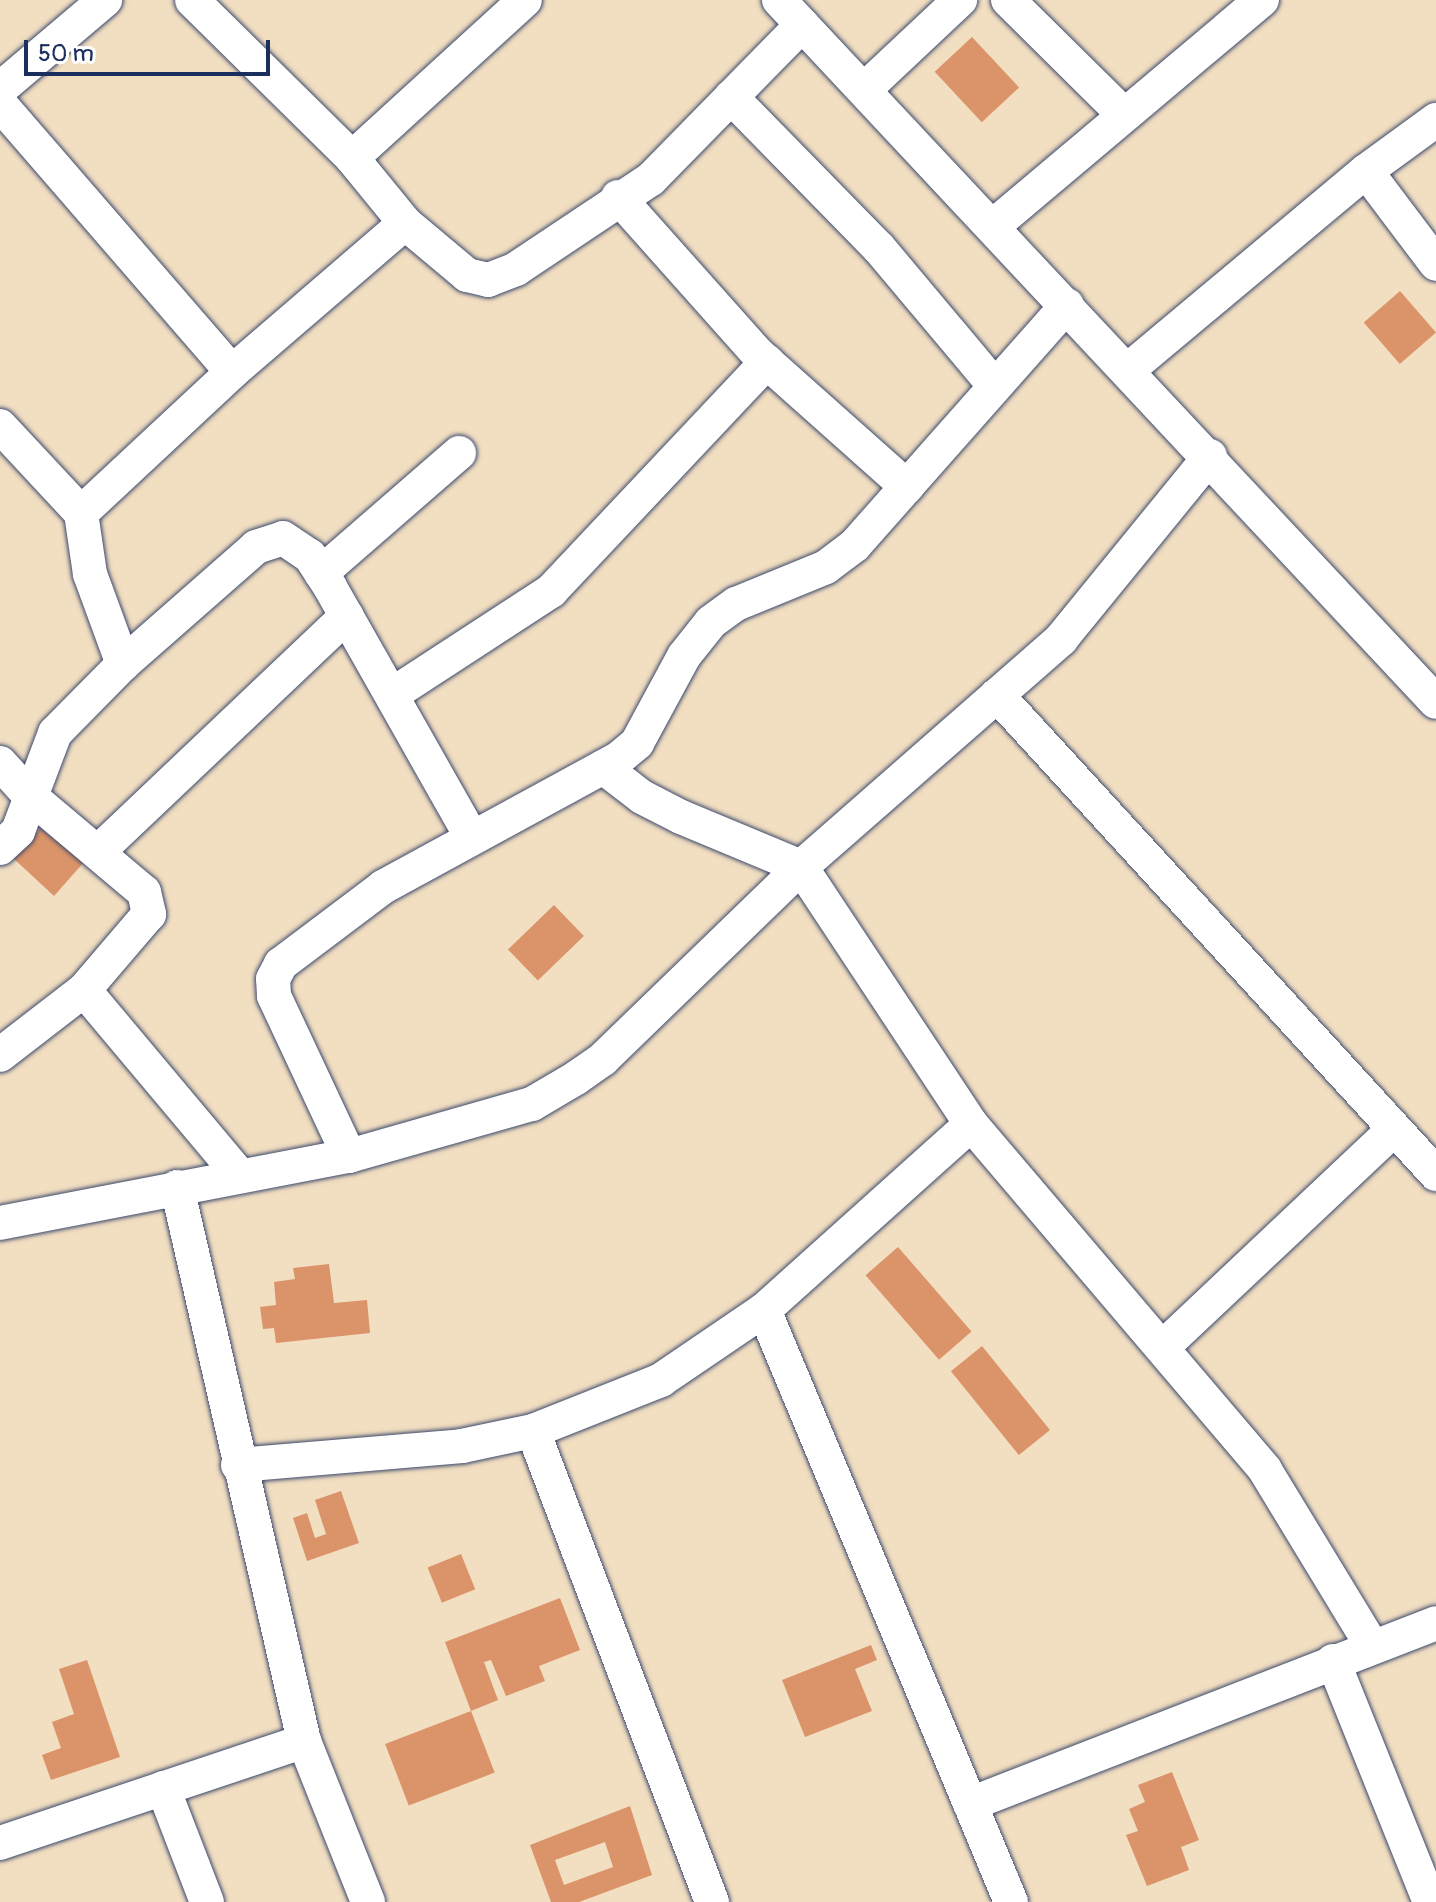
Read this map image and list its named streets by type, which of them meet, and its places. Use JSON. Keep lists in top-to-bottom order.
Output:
{
  "scale_bar": "50 m"
}
